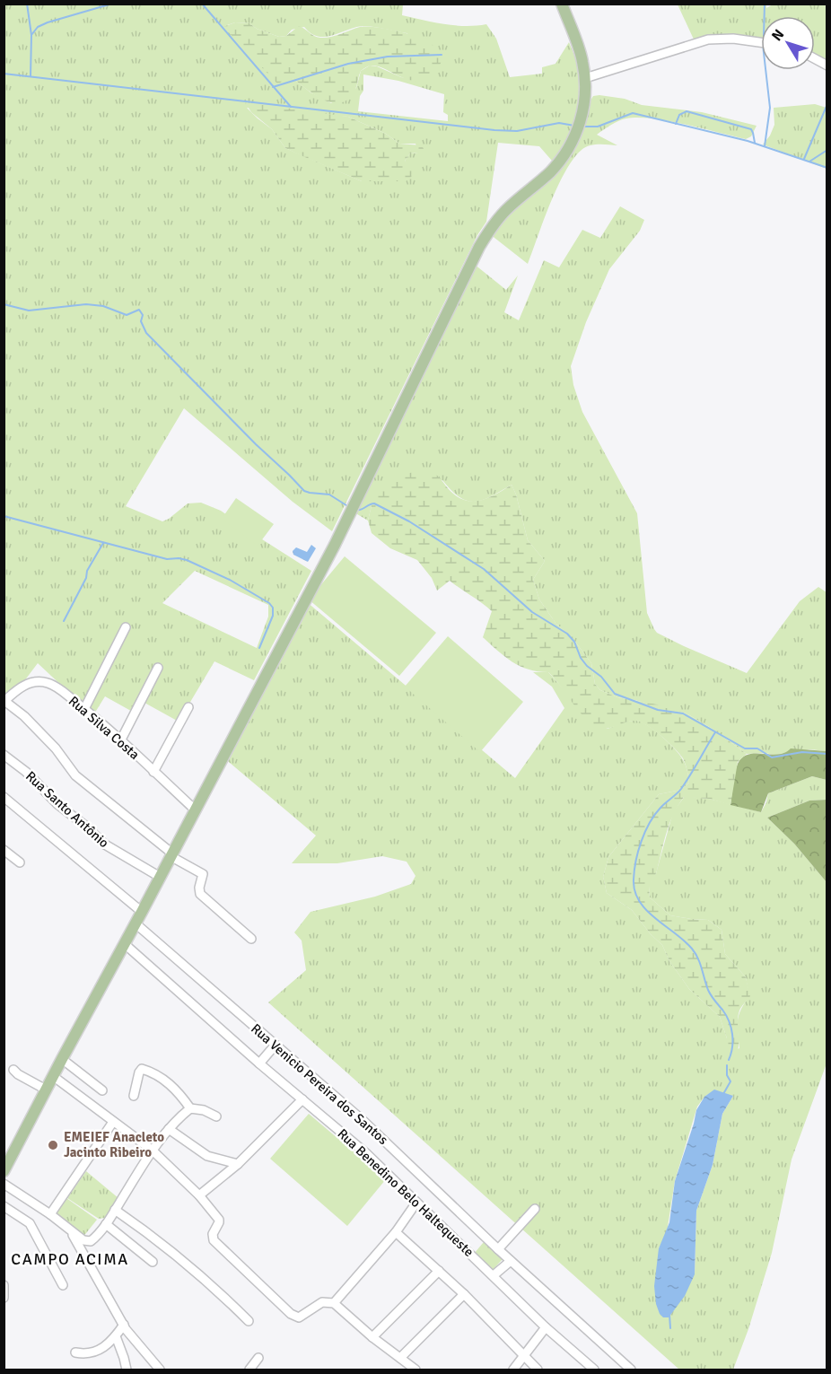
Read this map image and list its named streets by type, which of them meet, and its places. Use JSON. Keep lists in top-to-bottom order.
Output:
{
  "streets": {
    "street": [
      "Rua Silva Costa",
      "Rua Santo Antônio",
      "Rua Venicio Pereira dos Santos",
      "Rua Benedino Belo Haltequeste"
    ]
  },
  "districts": ["CAMPO ACIMA"],
  "places": ["EMEIEF Anacleto Jacinto Ribeiro"],
  "north": "top left"
}
